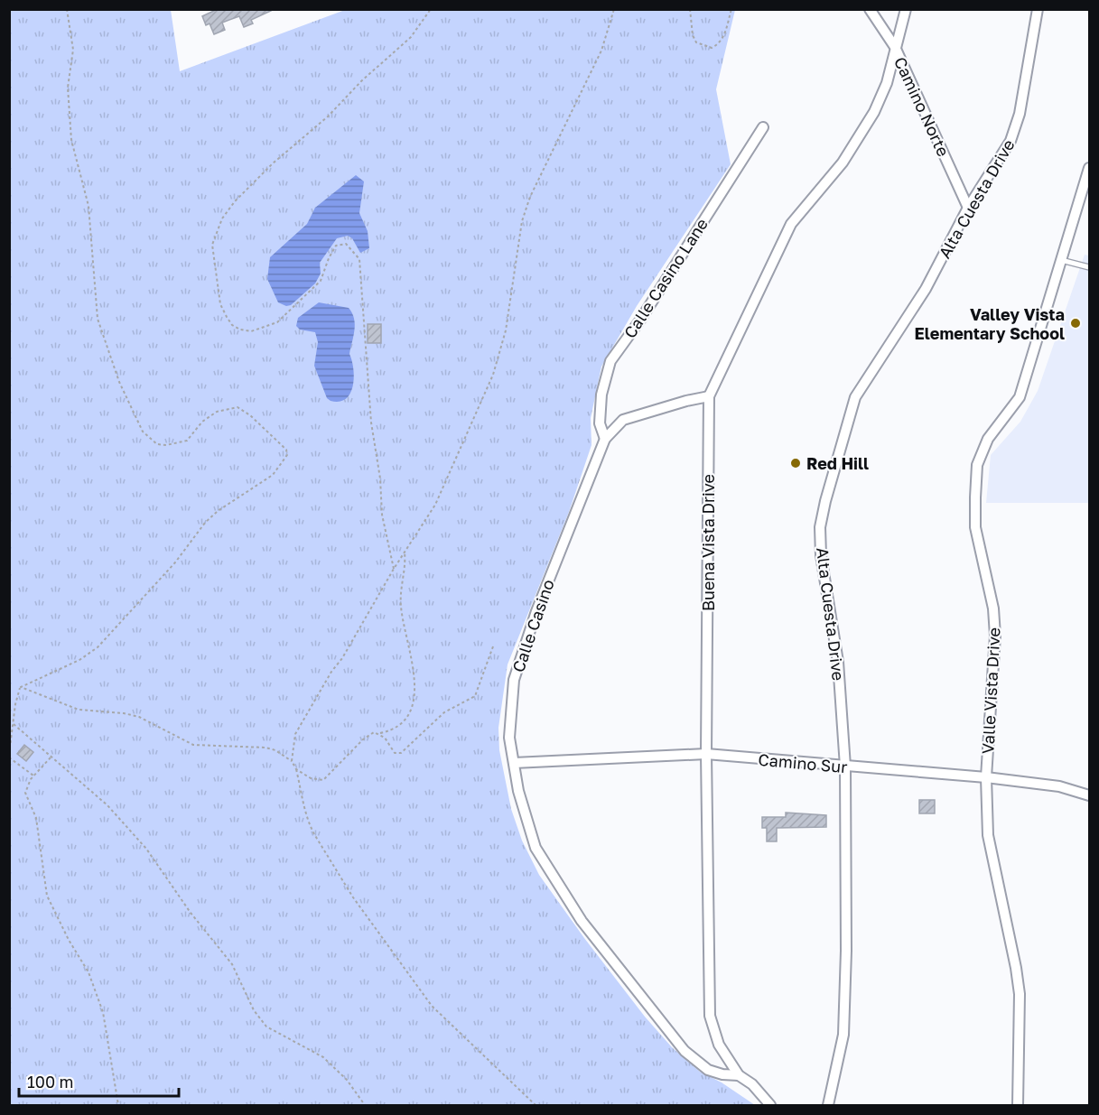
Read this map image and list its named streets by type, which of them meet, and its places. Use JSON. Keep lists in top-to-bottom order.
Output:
{
  "streets": {
    "street": [
      "Camino Norte",
      "Alta Cuesta Drive",
      "Calle Casino Lane",
      "Buena Vista Drive",
      "Calle Casino",
      "Valle Vista Drive",
      "Camino Sur"
    ]
  },
  "crossings": [
    ["Camino Norte", "Alta Cuesta Drive"],
    ["Camino Norte", "Buena Vista Drive"],
    ["Alta Cuesta Drive", "Camino Sur"],
    ["Calle Casino Lane", "Calle Casino"],
    ["Buena Vista Drive", "Calle Casino"],
    ["Buena Vista Drive", "Camino Sur"],
    ["Calle Casino", "Camino Sur"],
    ["Valle Vista Drive", "Camino Sur"]
  ],
  "places": ["Valley Vista Elementary School", "Red Hill"],
  "scale_bar": "100 m"
}
